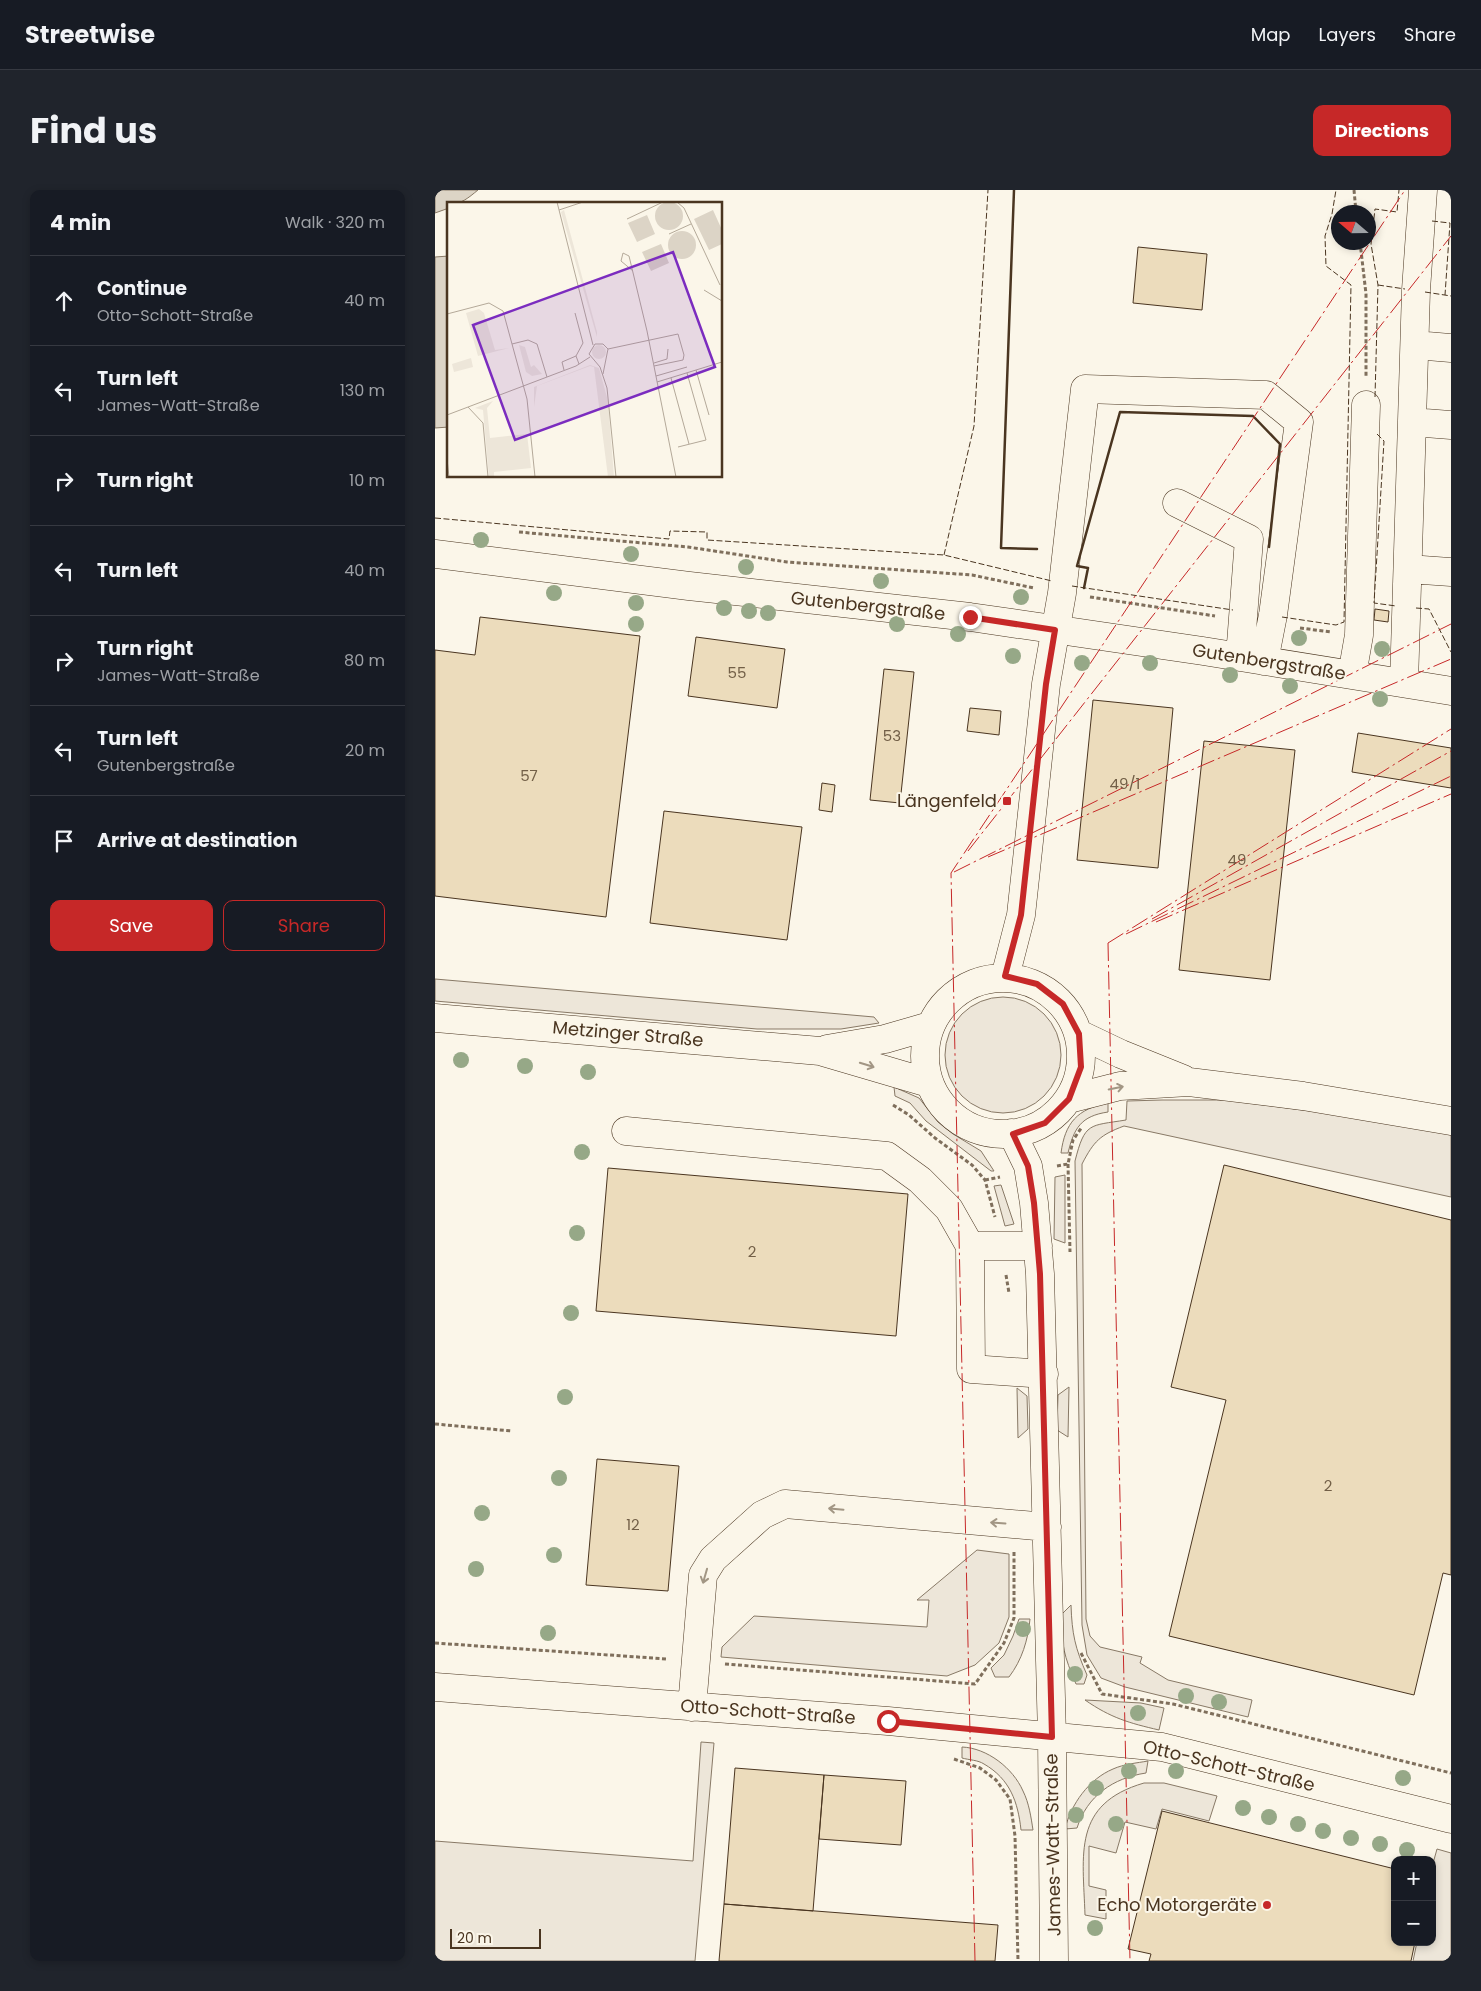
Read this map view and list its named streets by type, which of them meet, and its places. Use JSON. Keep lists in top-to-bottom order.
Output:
{
  "streets": {
    "street": [
      "Gutenbergstraße",
      "Metzinger Straße",
      "Otto-Schott-Straße",
      "James-Watt-Straße"
    ]
  },
  "crossings": [
    ["Metzinger Straße", "James-Watt-Straße"],
    ["Otto-Schott-Straße", "James-Watt-Straße"]
  ],
  "places": {
    "transit": ["Längenfeld"],
    "other": ["Echo Motorgeräte"]
  },
  "house_numbers": [
    "55",
    "53",
    "57",
    "49/1",
    "49",
    "2",
    "2",
    "12"
  ],
  "scale_bar": "20 m",
  "north": "left",
  "page": {
    "header": "Streetwise",
    "nav": ["Map", "Layers", "Share"],
    "title": "Find us",
    "buttons": [
      "Directions",
      ["Save", "Share"]
    ],
    "heading": ["4 min", "Walk · 320 m"],
    "list": [
      ["Continue", "Otto-Schott-Straße", "40 m"],
      ["Turn left", "James-Watt-Straße", "130 m"],
      ["Turn right", "10 m"],
      ["Turn left", "40 m"],
      ["Turn right", "James-Watt-Straße", "80 m"],
      ["Turn left", "Gutenbergstraße", "20 m"],
      "Arrive at destination"
    ],
    "map_buttons": ["+", "−"],
    "scale": "20 m"
  }
}
